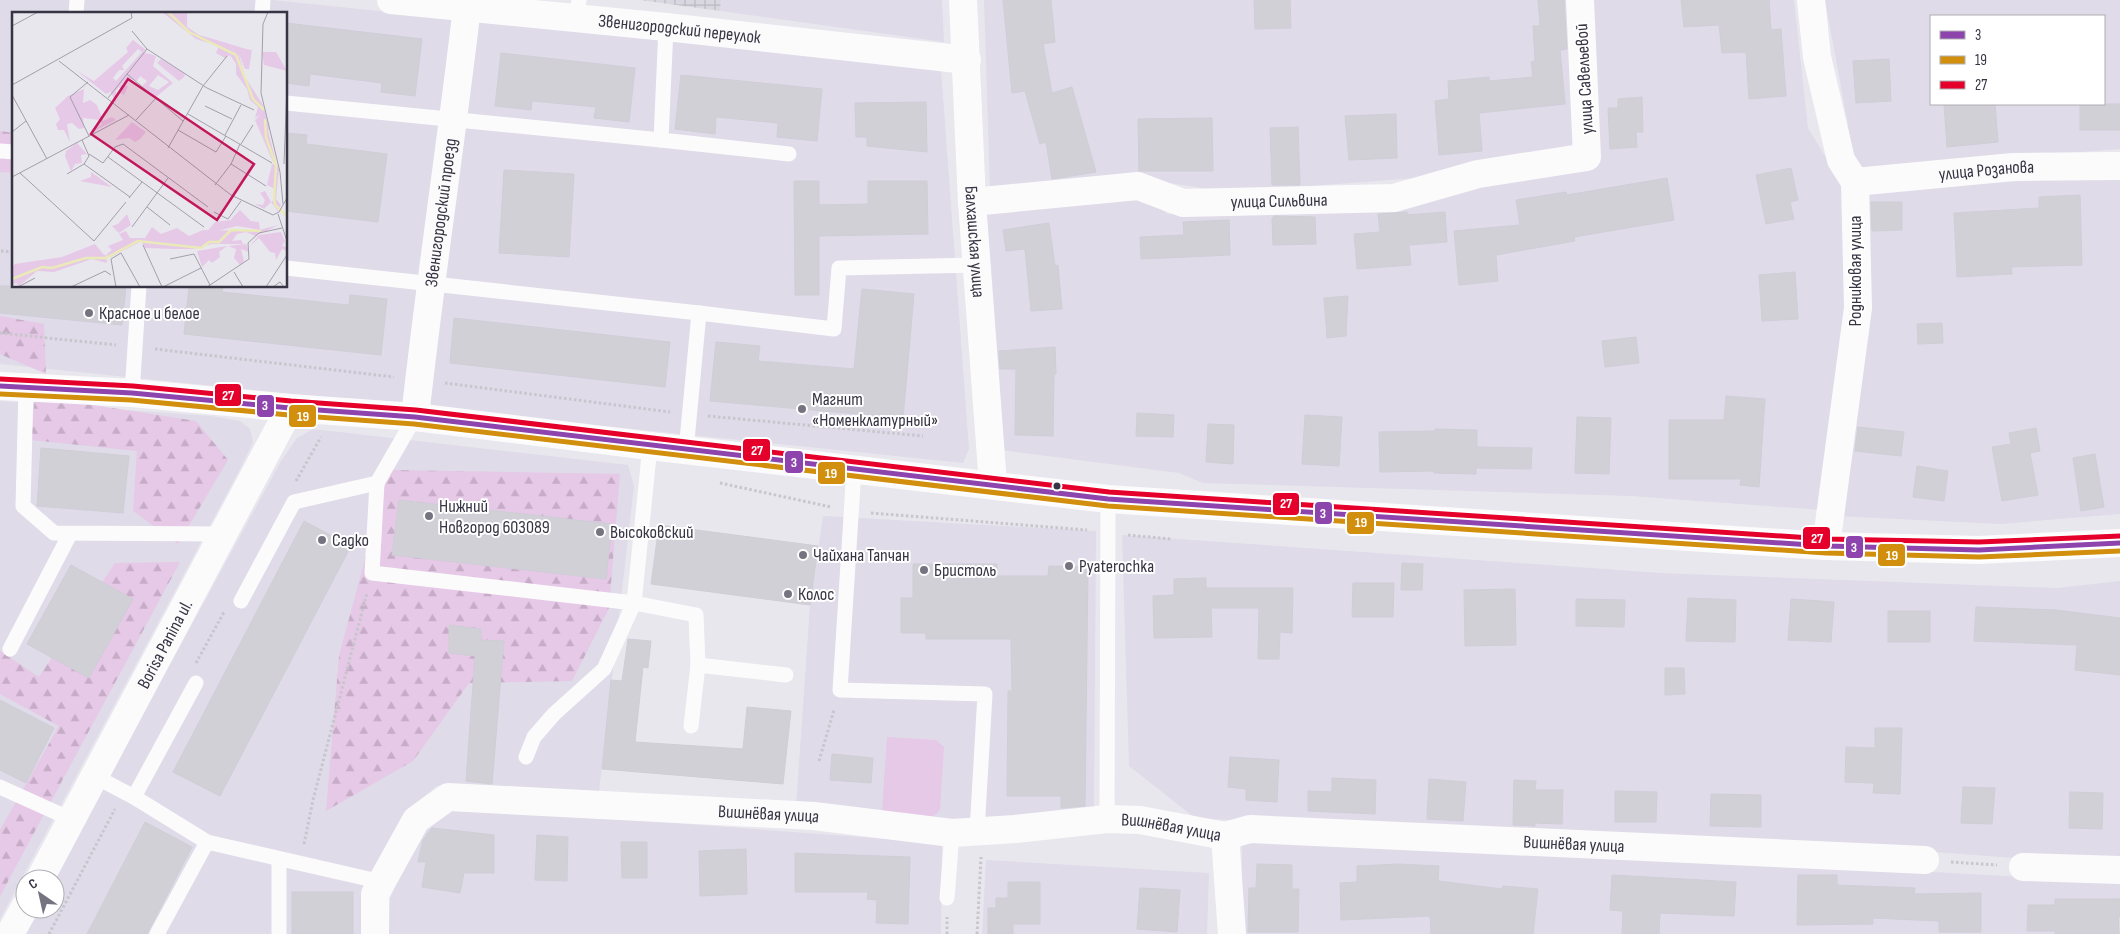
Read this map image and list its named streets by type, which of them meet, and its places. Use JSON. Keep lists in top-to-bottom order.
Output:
{
  "streets": {
    "street": [
      "Звенигородский переулок",
      "улица Савельевой",
      "улица Розанова",
      "улица Сильвина",
      "Звенигородский проезд",
      "Балхашская улица",
      "Родниковая улица",
      "Borisa Panina ul.",
      "Вишнёвая улица"
    ]
  },
  "crossings": [
    ["Звенигородский переулок", "Звенигородский проезд"],
    ["Звенигородский переулок", "Балхашская улица"],
    ["улица Савельевой", "улица Сильвина"],
    ["улица Розанова", "Родниковая улица"],
    ["улица Сильвина", "Балхашская улица"]
  ],
  "places": [
    "Красное и белое",
    "Магнит «Номенклатурный»",
    "Нижний Новгород 603089",
    "Высоковский",
    "Садко",
    "Чайхана Тапчан",
    "Pyaterochka",
    "Бристоль",
    "Колос"
  ],
  "lines": ["transit line 27", "transit line 3", "transit line 19"],
  "legend": ["3", "19", "27"],
  "north": "top left"
}
